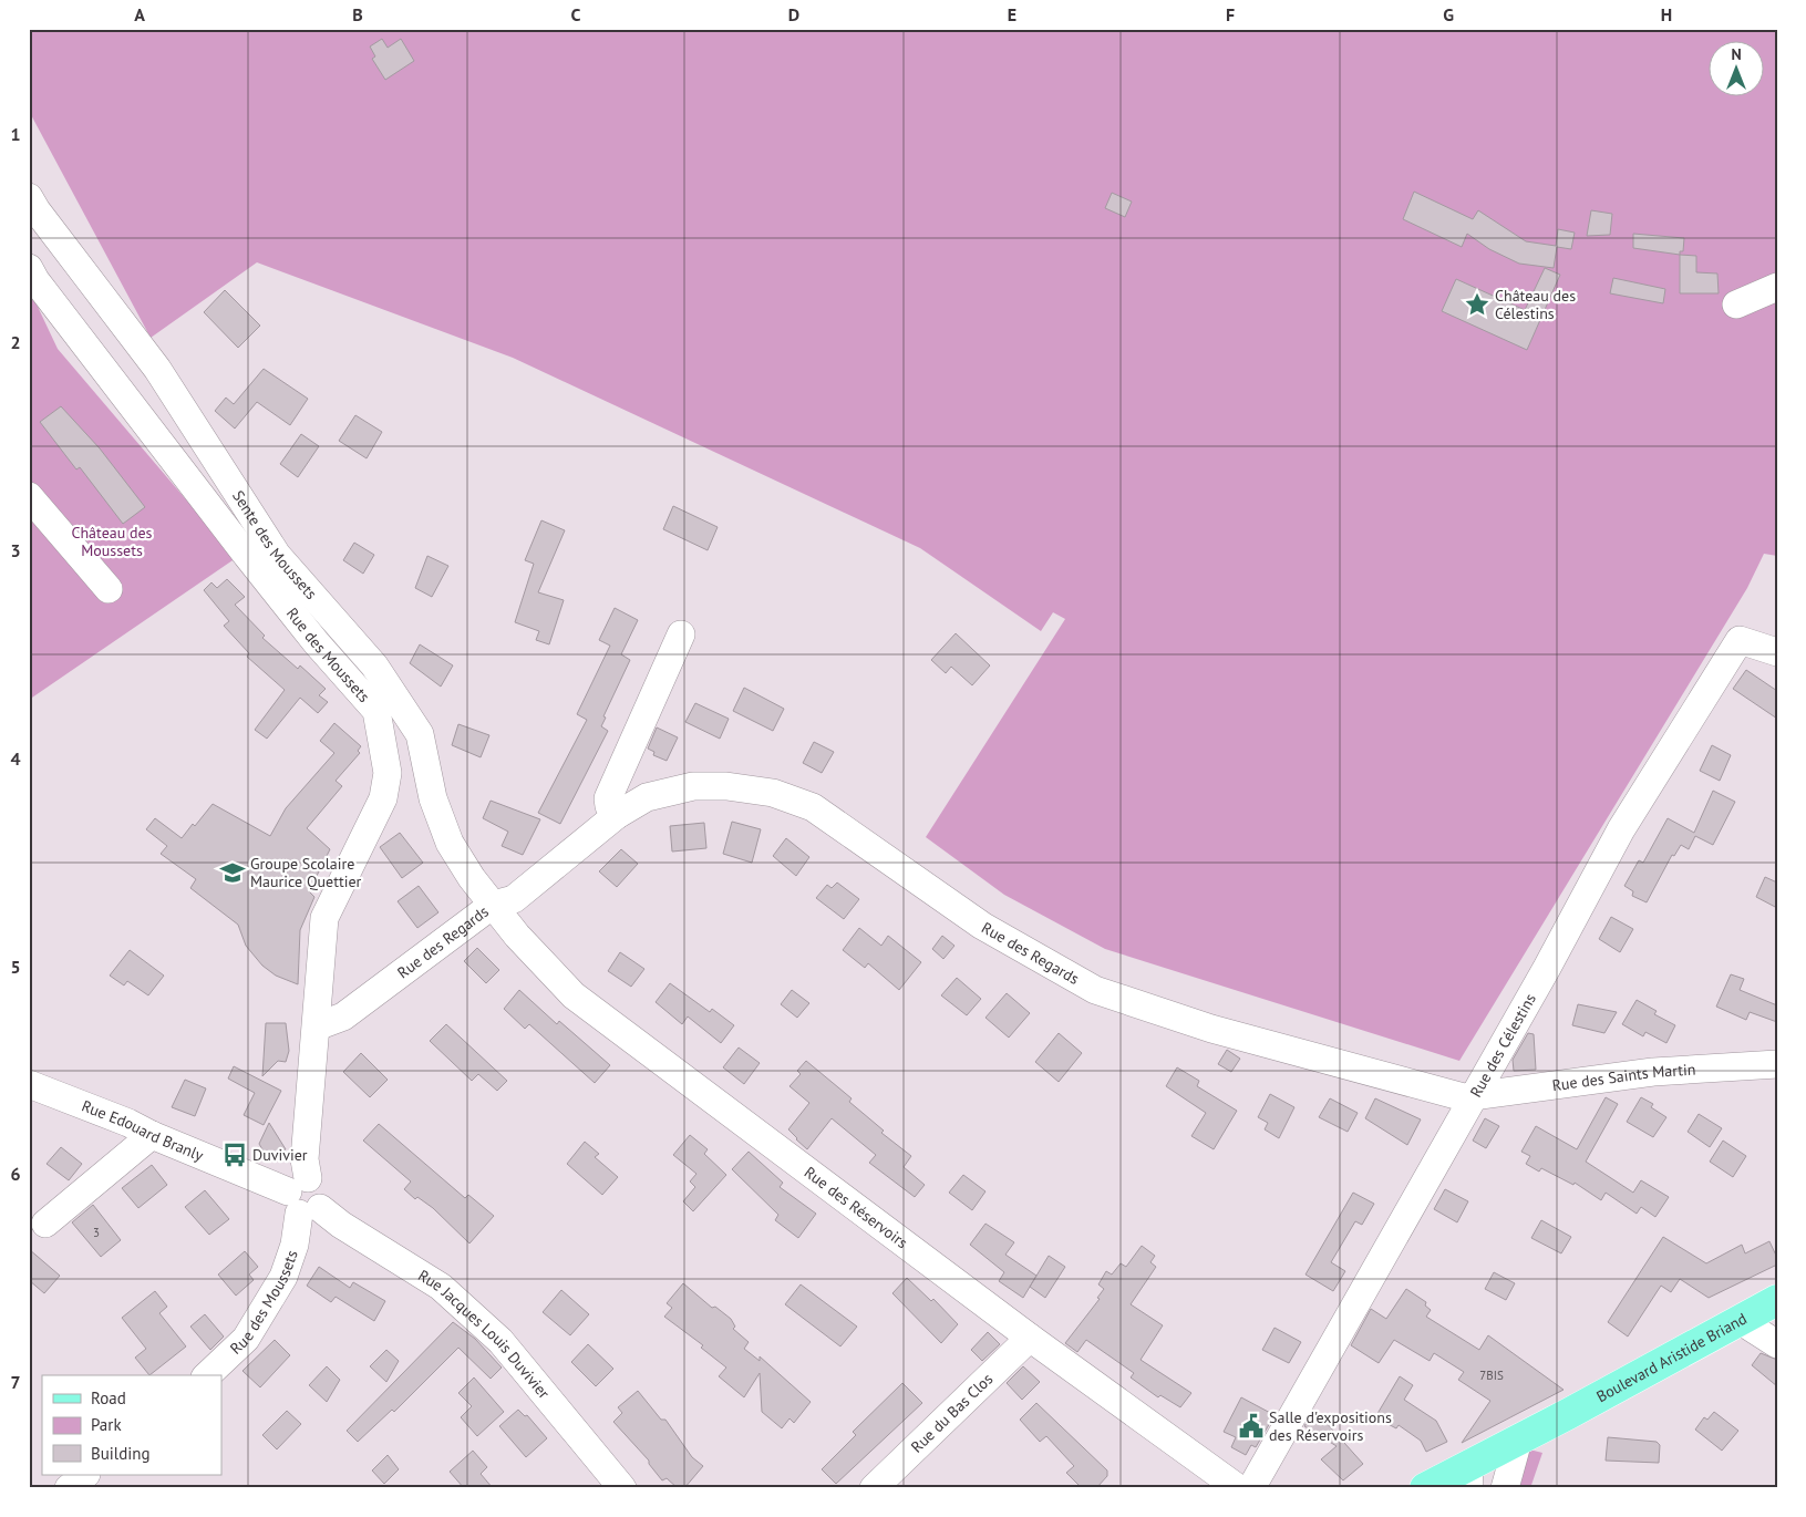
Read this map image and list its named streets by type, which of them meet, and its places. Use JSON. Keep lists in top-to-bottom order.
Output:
{
  "streets": {
    "main road": ["Boulevard Aristide Briand"],
    "street": [
      "Sente des Moussets",
      "Rue des Moussets",
      "Rue des Regards",
      "Rue des Célestins",
      "Rue des Saints Martin",
      "Rue Edouard Branly",
      "Rue des Réservoirs",
      "Rue Jacques Louis Duvivier",
      "Rue du Bas Clos"
    ]
  },
  "crossings": [
    ["Sente des Moussets", "Rue des Regards"],
    ["Sente des Moussets", "Rue des Réservoirs"],
    ["Rue des Moussets", "Rue des Regards"],
    ["Rue des Moussets", "Rue Edouard Branly"],
    ["Rue des Moussets", "Rue Jacques Louis Duvivier"],
    ["Rue des Regards", "Rue des Célestins"],
    ["Rue des Regards", "Rue des Saints Martin"],
    ["Rue des Regards", "Rue des Réservoirs"],
    ["Rue des Célestins", "Rue des Saints Martin"],
    ["Rue des Célestins", "Rue des Réservoirs"],
    ["Rue Edouard Branly", "Rue Jacques Louis Duvivier"],
    ["Rue des Réservoirs", "Rue du Bas Clos"]
  ],
  "parks": ["Château des Moussets"],
  "places": {
    "place": ["Château des Célestins"],
    "school or university": ["Groupe Scolaire Maurice Quettier"],
    "bus stop": ["Duvivier"],
    "public building": ["Salle d'expositions des Réservoirs"]
  },
  "house_numbers": ["3", "7BIS"],
  "legend": ["Road", "Park", "Building"],
  "north": "top",
  "grid": {
    "columns": [
      "A",
      "B",
      "C",
      "D",
      "E",
      "F",
      "G",
      "H"
    ],
    "rows": [
      "1",
      "2",
      "3",
      "4",
      "5",
      "6",
      "7"
    ]
  }
}
